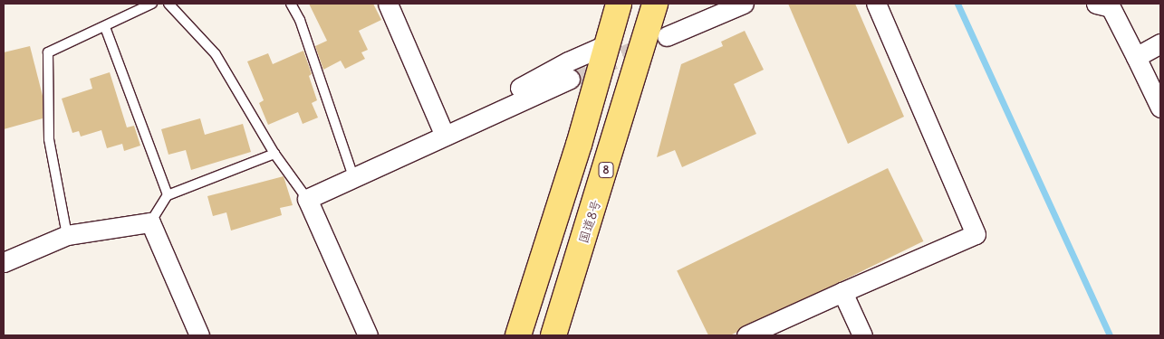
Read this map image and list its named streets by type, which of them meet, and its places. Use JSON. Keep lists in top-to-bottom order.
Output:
{
  "streets": {
    "highway": ["8", "国道8号"]
  }
}
